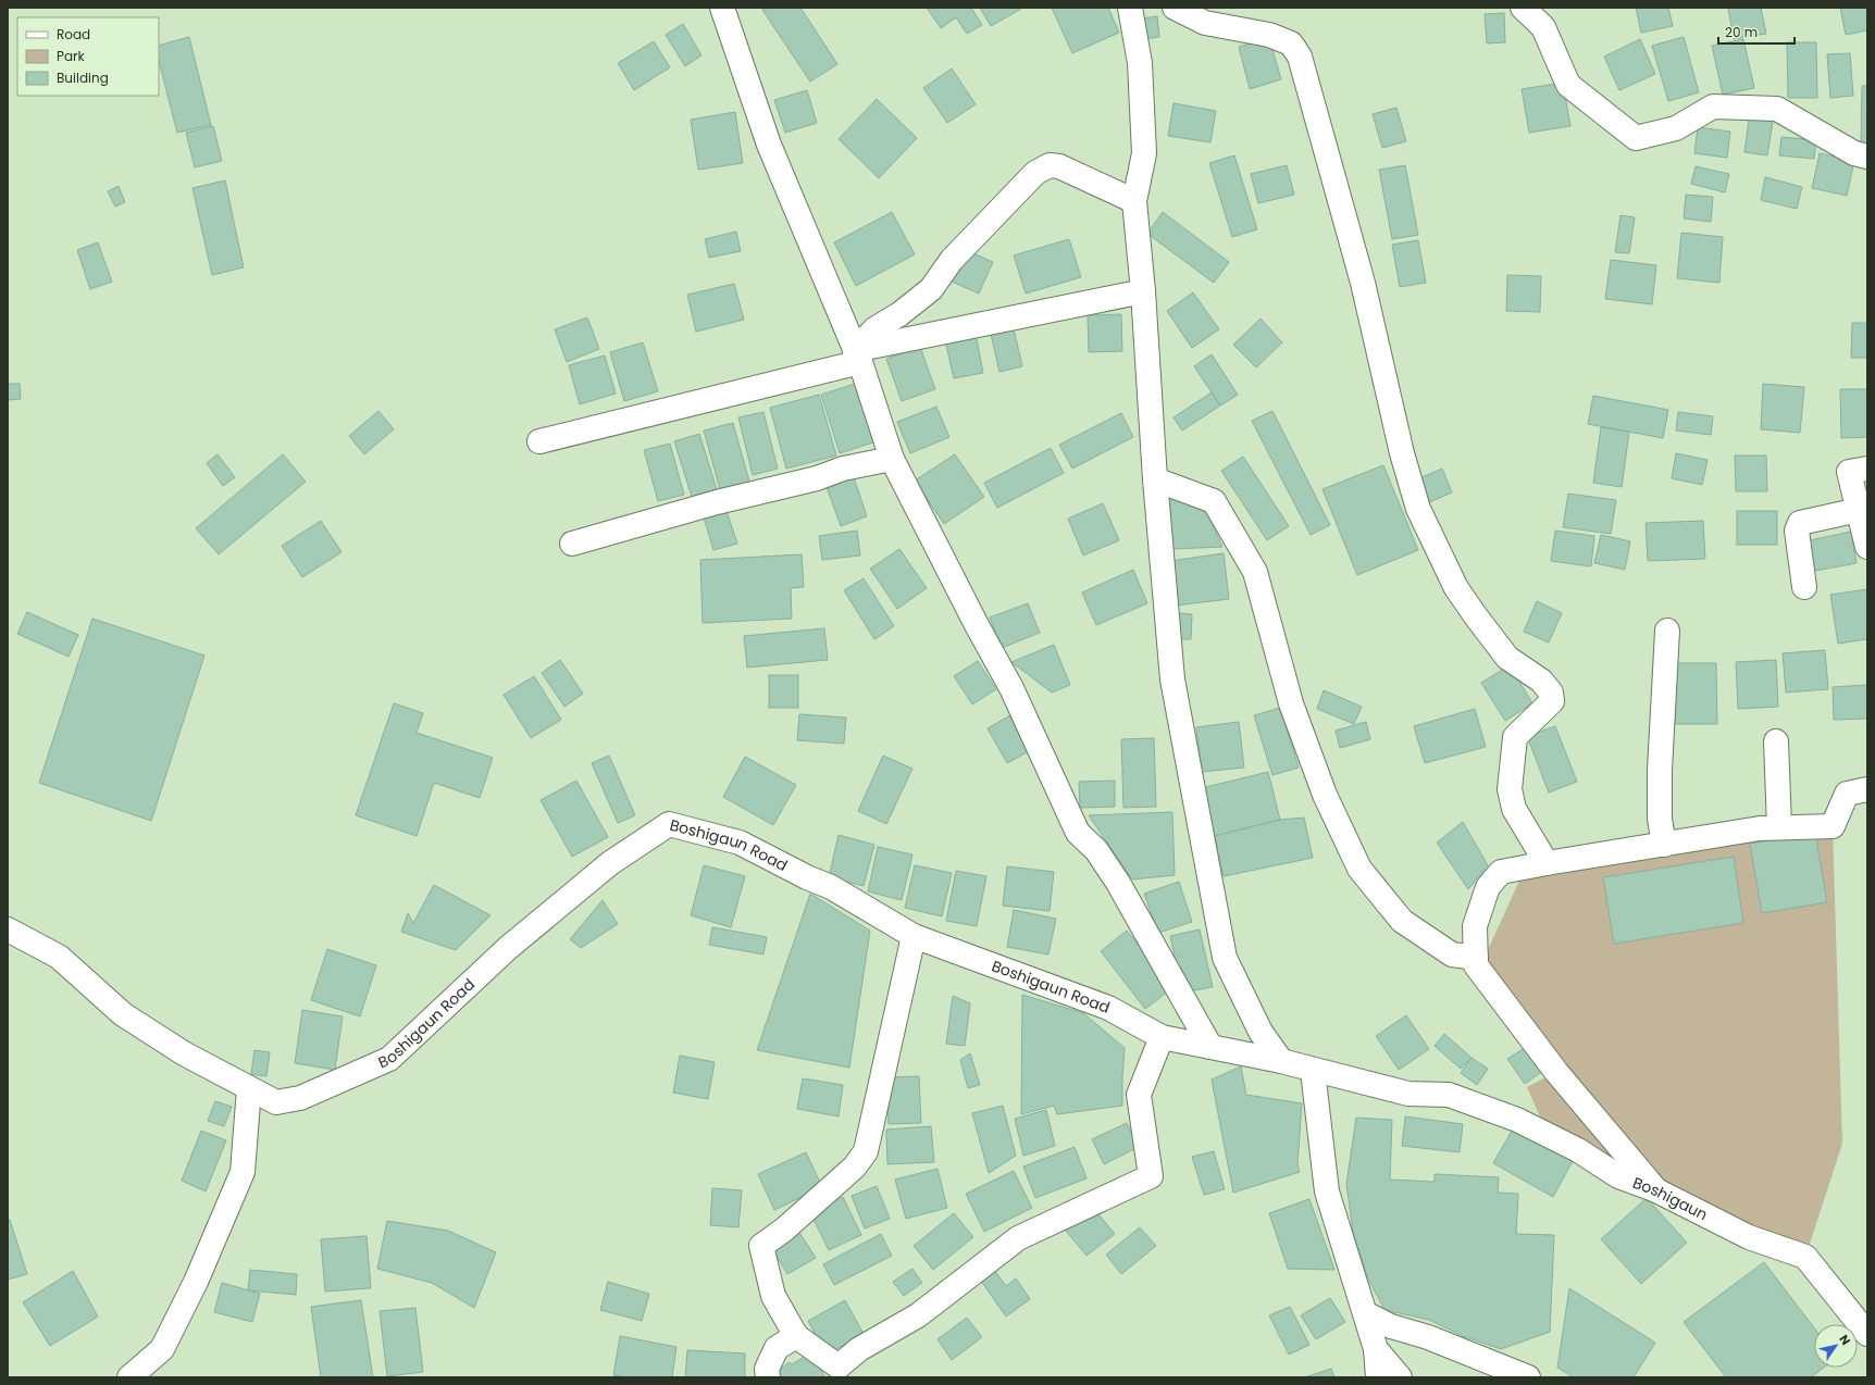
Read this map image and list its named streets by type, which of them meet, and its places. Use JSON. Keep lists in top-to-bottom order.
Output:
{
  "streets": {
    "street": ["Boshigaun Road", "Boshigaun"]
  },
  "crossings": [
    ["Boshigaun Road", "Boshigaun"]
  ],
  "legend": ["Road", "Park", "Building"],
  "scale_bar": "20 m",
  "north": "top right"
}
